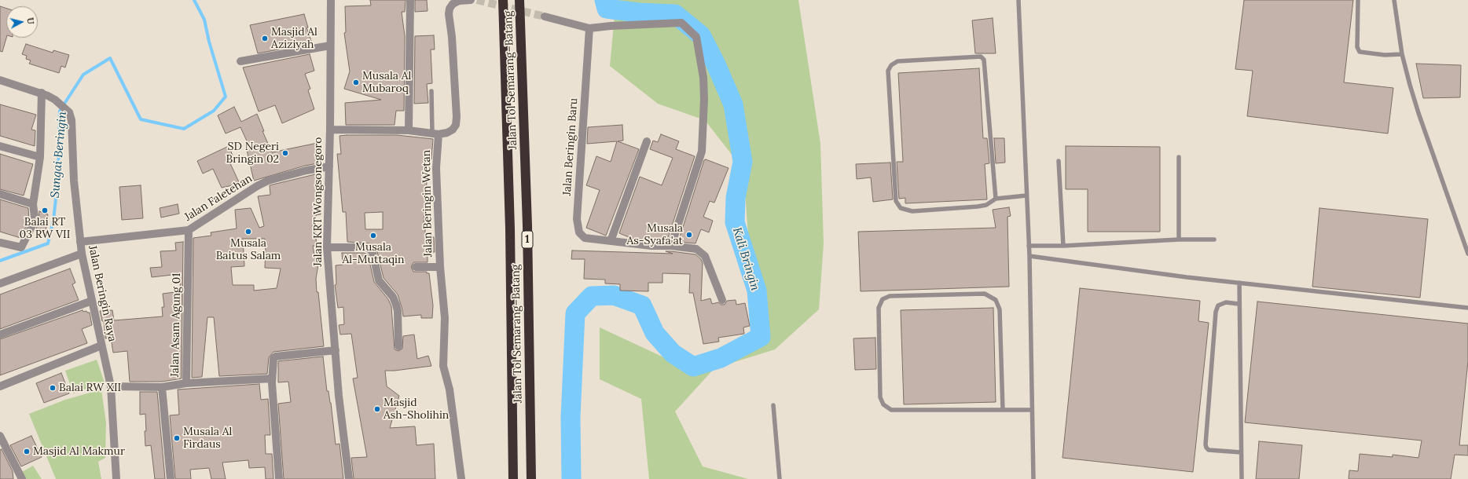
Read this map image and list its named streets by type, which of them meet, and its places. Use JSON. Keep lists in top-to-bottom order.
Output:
{
  "streets": {
    "highway": ["Jalan Tol Semarang–Batang", "1"],
    "street": [
      "Jalan Beringin Baru",
      "Jalan Faletehan",
      "Jalan KRT Wongsonegoro",
      "Jalan Beringin Wetan",
      "Jalan Beringin Raya",
      "Jalan Asam Agung 01"
    ]
  },
  "crossings": [
    ["Jalan Faletehan", "Jalan KRT Wongsonegoro"],
    ["Jalan Faletehan", "Jalan Beringin Raya"],
    ["Jalan Faletehan", "Jalan Asam Agung 01"],
    ["Jalan Beringin Raya", "Jalan Asam Agung 01"]
  ],
  "water": ["Sungai Beringin", "Kali Bringin"],
  "places": [
    "Masjid Al Aziziyah",
    "Musala Al Mubaroq",
    "SD Negeri Bringin 02",
    "Balai RT 03 RW VII",
    "Musala Baitus Salam",
    "Musala As-Syafa'at",
    "Musala Al-Muttaqin",
    "Balai RW XII",
    "Masjid Ash-Sholihin",
    "Musala Al Firdaus",
    "Masjid Al Makmur"
  ],
  "north": "right"
}
